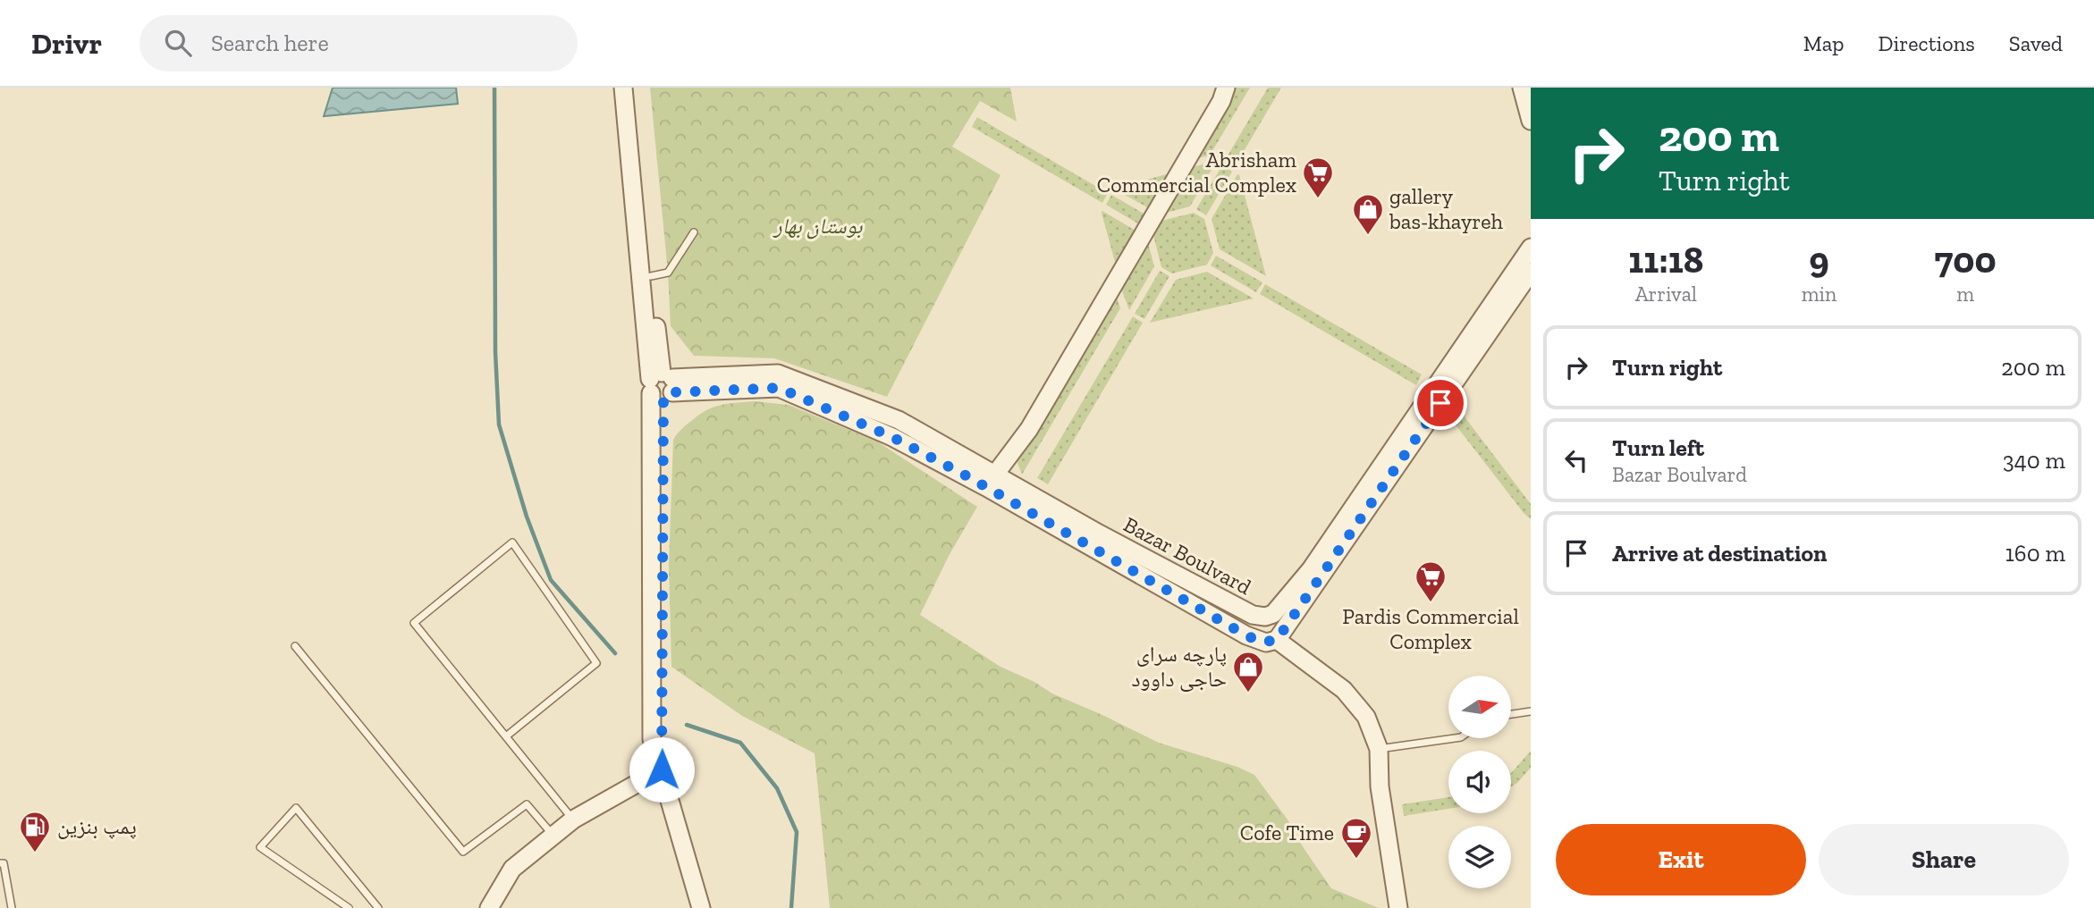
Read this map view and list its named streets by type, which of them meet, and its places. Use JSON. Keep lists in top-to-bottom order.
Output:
{
  "streets": {
    "street": ["Bazar Boulvard"]
  },
  "parks": ["بوستان بهار"],
  "places": {
    "supermarket": ["Abrisham Commercial Complex", "Pardis Commercial Complex"],
    "shop": ["gallery bas-khayreh", "پارچه سرای حاجی داوود"],
    "fuel station": ["پمپ بنزین"],
    "cafe": ["Cofe Time"]
  },
  "north": "right",
  "page": {
    "header": "Drivr",
    "search": "Search here",
    "nav": ["Map", "Directions", "Saved"],
    "turn": ["200 m", "Turn right"],
    "eta": [
      "11:18",
      "Arrival",
      "9",
      "min",
      "700",
      "m"
    ],
    "list": [
      {
        "name": "Turn right",
        "value": "200 m"
      },
      {
        "name": "Turn left",
        "note": "Bazar Boulvard",
        "value": "340 m"
      },
      {
        "name": "Arrive at destination",
        "value": "160 m"
      }
    ],
    "buttons": ["Exit", "Share"]
  }
}
